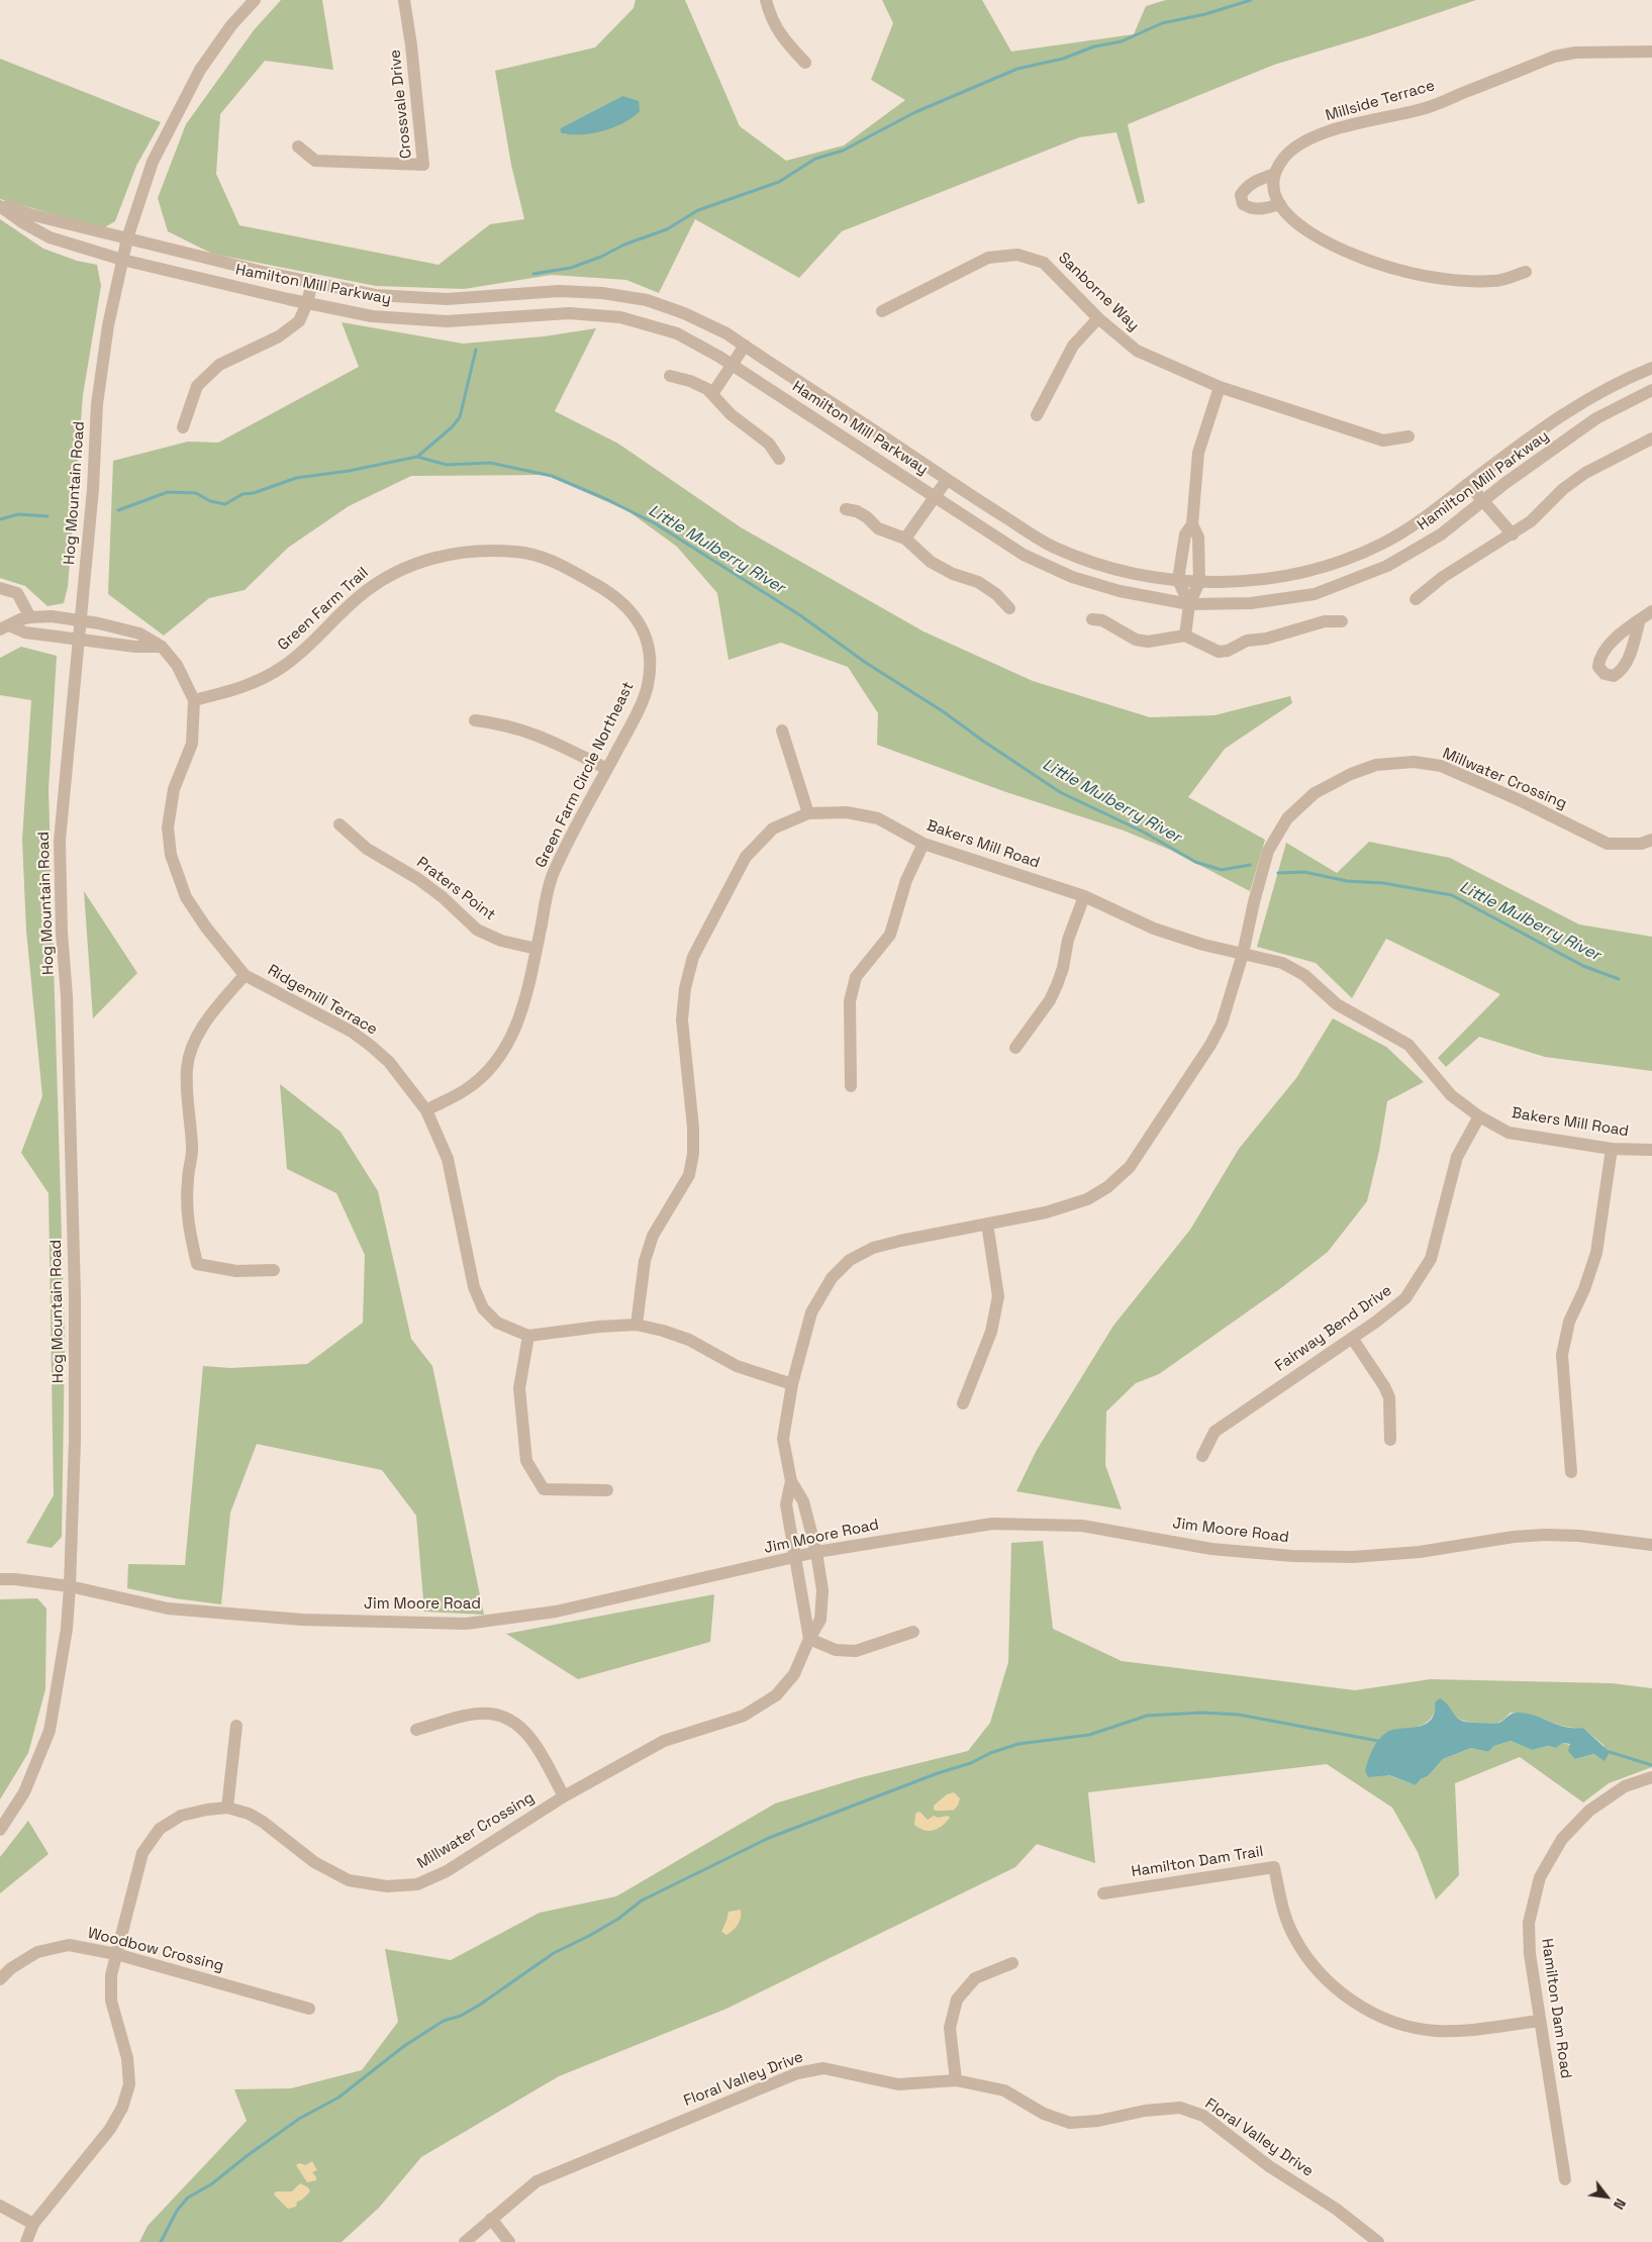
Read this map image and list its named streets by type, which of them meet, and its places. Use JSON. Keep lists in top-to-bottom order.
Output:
{
  "streets": {
    "street": [
      "Millside Terrace",
      "Crossvale Drive",
      "Hamilton Mill Parkway",
      "Sanborne Way",
      "Hog Mountain Road",
      "Green Farm Trail",
      "Green Farm Circle Northeast",
      "Millwater Crossing",
      "Bakers Mill Road",
      "Praters Point",
      "Ridgemill Terrace",
      "Fairway Bend Drive",
      "Jim Moore Road",
      "Hamilton Dam Trail",
      "Woodbow Crossing",
      "Hamilton Dam Road",
      "Floral Valley Drive"
    ]
  },
  "crossings": [
    ["Hamilton Mill Parkway", "Hog Mountain Road"],
    ["Hog Mountain Road", "Ridgemill Terrace"],
    ["Hog Mountain Road", "Jim Moore Road"],
    ["Green Farm Trail", "Green Farm Circle Northeast"],
    ["Green Farm Trail", "Ridgemill Terrace"],
    ["Green Farm Circle Northeast", "Praters Point"],
    ["Green Farm Circle Northeast", "Ridgemill Terrace"],
    ["Millwater Crossing", "Bakers Mill Road"],
    ["Millwater Crossing", "Jim Moore Road"],
    ["Millwater Crossing", "Woodbow Crossing"],
    ["Bakers Mill Road", "Fairway Bend Drive"],
    ["Hamilton Dam Trail", "Hamilton Dam Road"]
  ],
  "water": ["Little Mulberry River"],
  "north": "bottom right"
}
